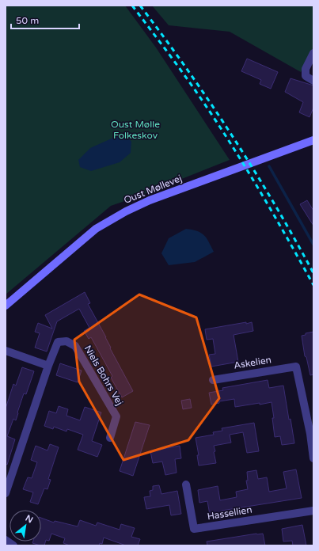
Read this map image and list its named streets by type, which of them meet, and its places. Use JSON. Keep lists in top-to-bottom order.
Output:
{
  "streets": {
    "street": [
      "Oust Møllevej",
      "Askelien",
      "Niels Bohrs Vej",
      "Hassellien"
    ]
  },
  "parks": ["Oust Mølle Folkeskov"],
  "scale_bar": "50 m",
  "north": "top right"
}
